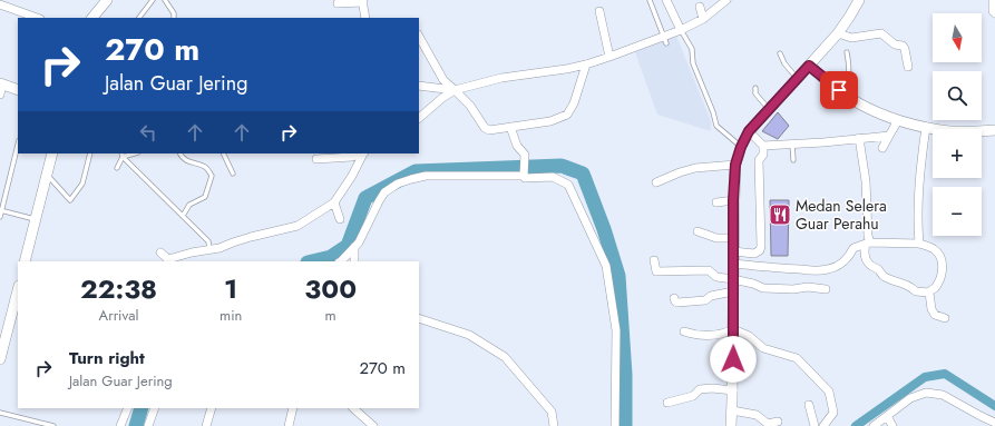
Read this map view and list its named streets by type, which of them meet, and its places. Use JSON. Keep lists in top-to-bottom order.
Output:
{
  "places": {
    "restaurant": ["Medan Selera Guar Perahu"]
  },
  "north": "bottom",
  "page": {
    "map_buttons": ["+", "−"],
    "turn": ["270 m", "Jalan Guar Jering"],
    "eta": [
      "22:38",
      "Arrival",
      "1",
      "min",
      "300",
      "m"
    ],
    "list": [
      {
        "name": "Turn right",
        "note": "Jalan Guar Jering",
        "value": "270 m"
      }
    ]
  }
}
